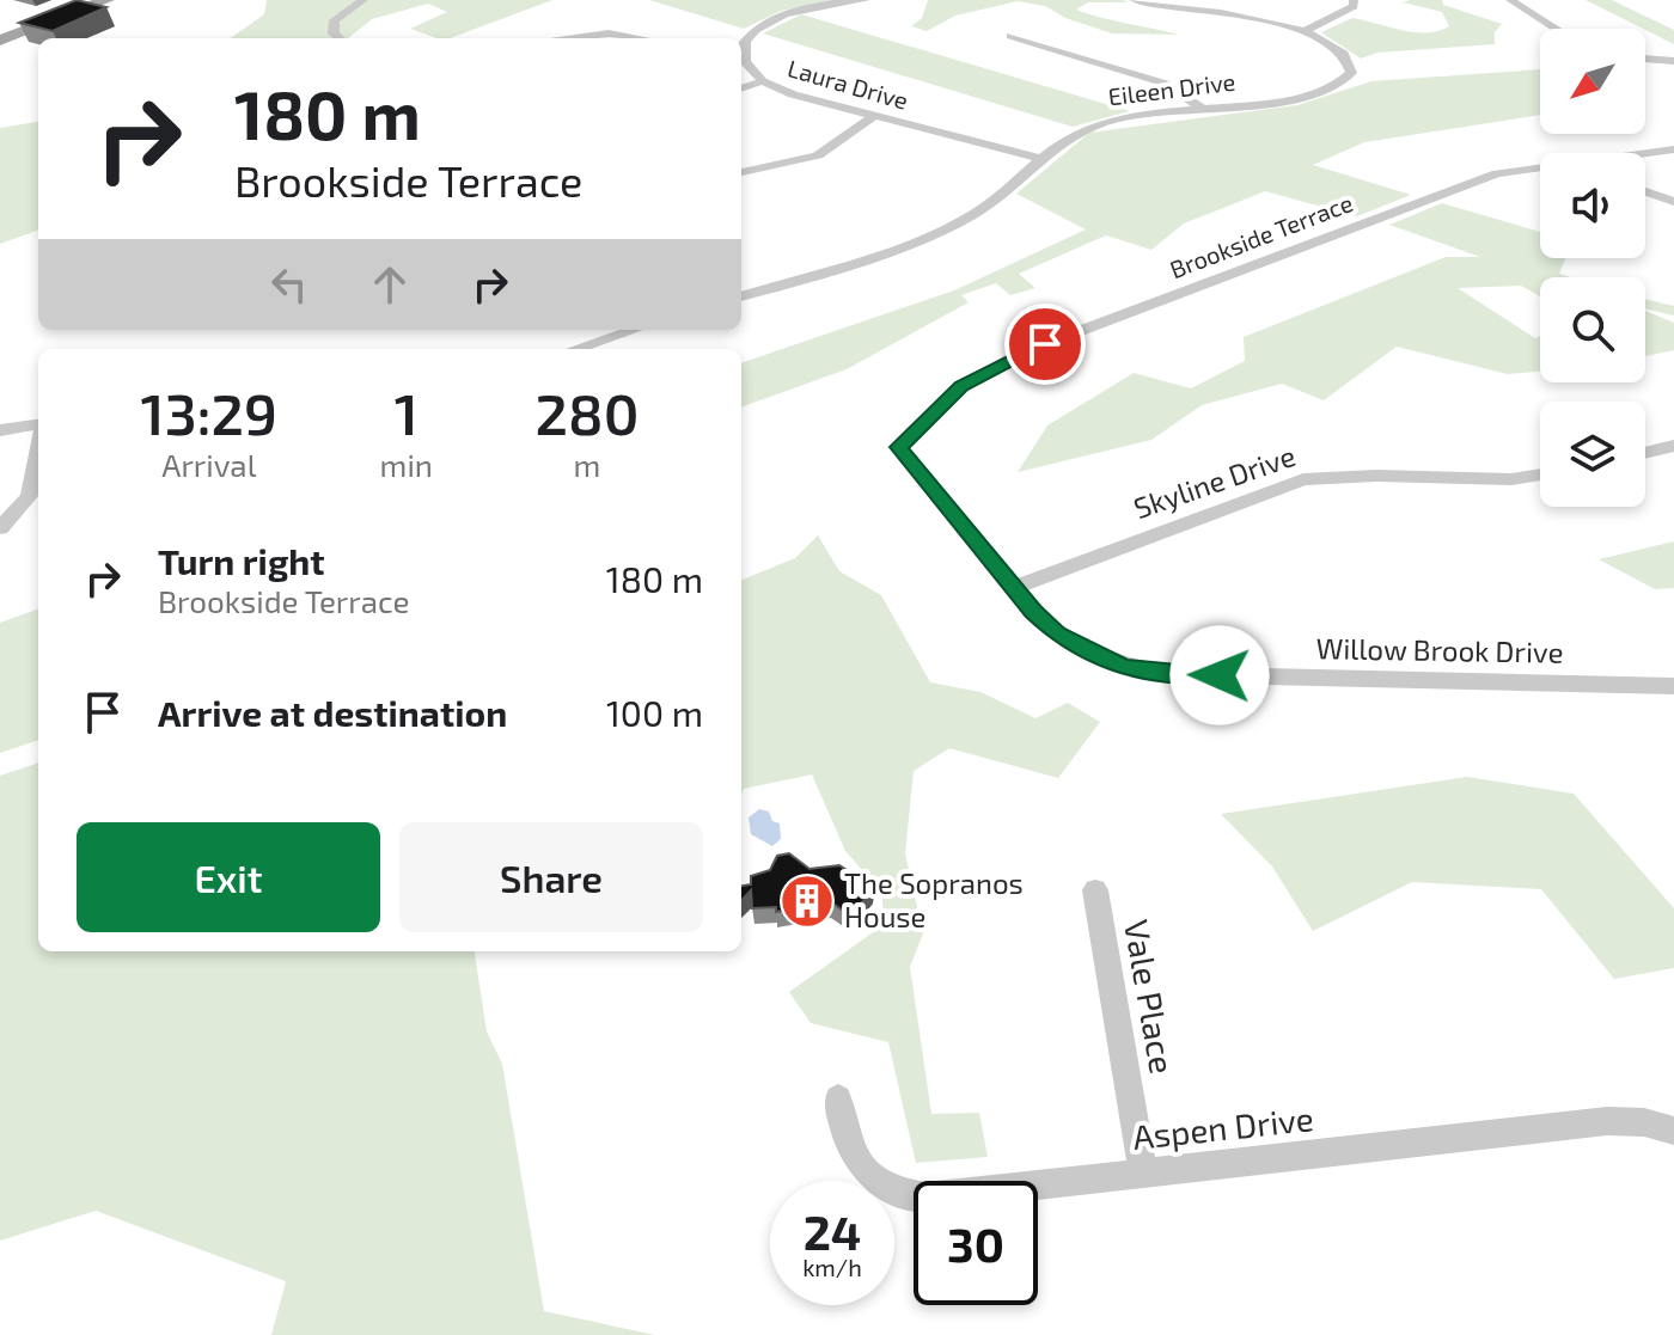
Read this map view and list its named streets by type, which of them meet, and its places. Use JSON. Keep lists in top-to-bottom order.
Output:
{
  "streets": {
    "street": [
      "Laura Drive",
      "Eileen Drive",
      "Brookside Terrace",
      "Skyline Drive",
      "Willow Brook Drive",
      "Vale Place",
      "Aspen Drive"
    ]
  },
  "crossings": [
    ["Laura Drive", "Eileen Drive"],
    ["Brookside Terrace", "Willow Brook Drive"],
    ["Skyline Drive", "Willow Brook Drive"],
    ["Vale Place", "Aspen Drive"]
  ],
  "places": {
    "building": ["The Sopranos House"]
  },
  "north": "bottom left",
  "page": {
    "turn": ["180 m", "Brookside Terrace"],
    "eta": [
      "13:29",
      "Arrival",
      "1",
      "min",
      "280",
      "m"
    ],
    "list": [
      {
        "name": "Turn right",
        "note": "Brookside Terrace",
        "value": "180 m"
      },
      {
        "name": "Arrive at destination",
        "value": "100 m"
      }
    ],
    "buttons": ["Exit", "Share"],
    "speed": "24 km/h",
    "limit": "30"
  }
}
